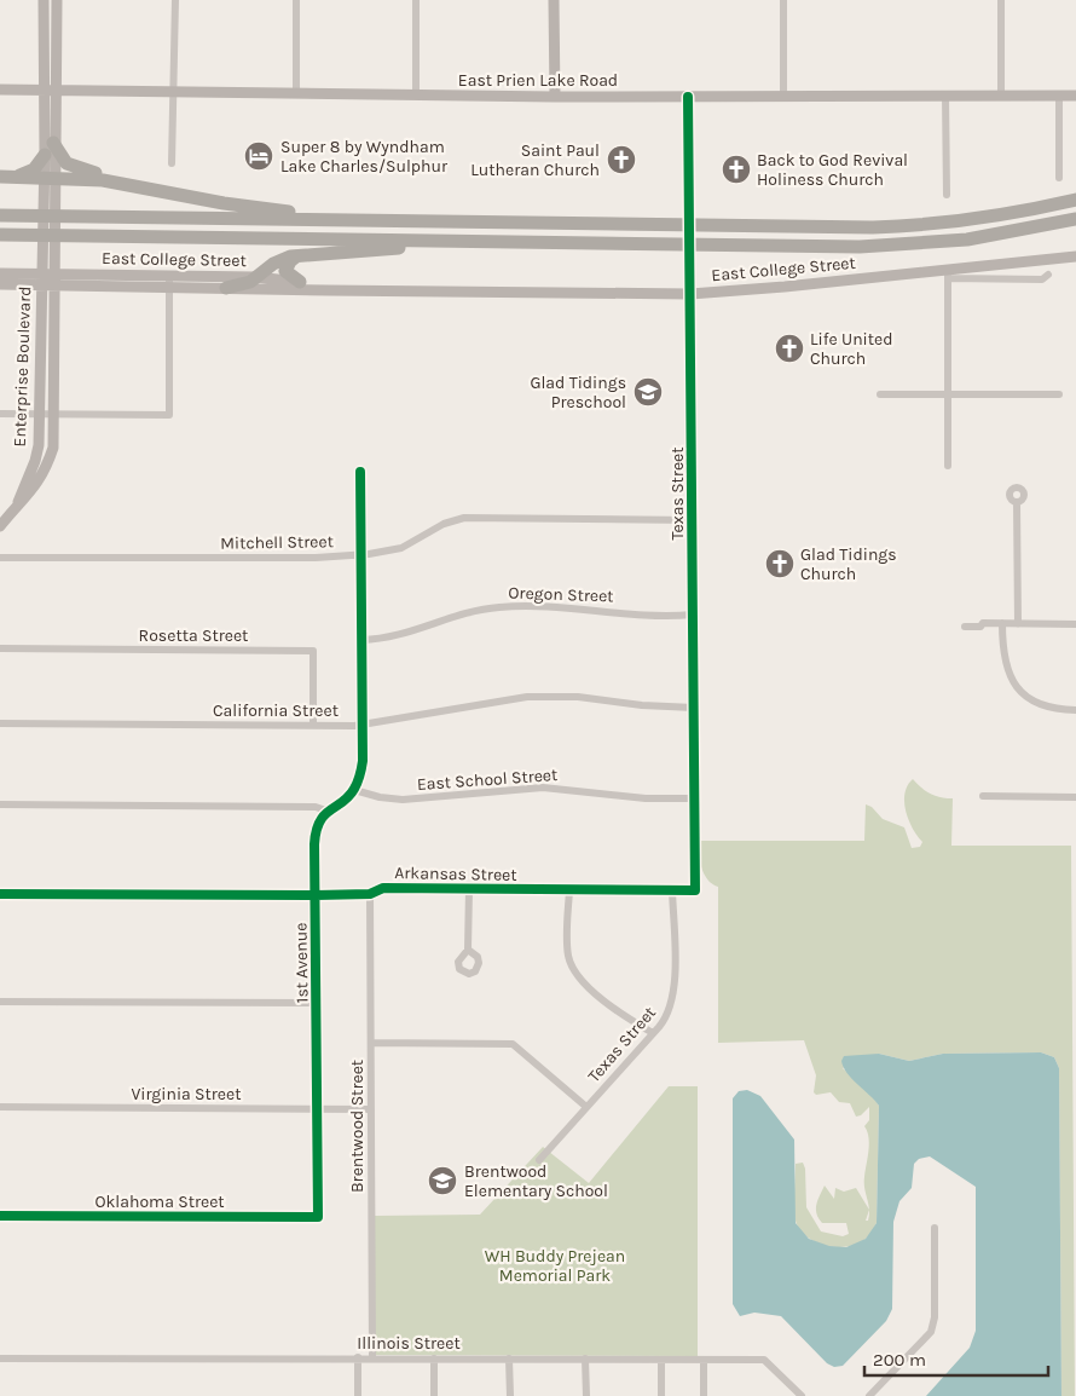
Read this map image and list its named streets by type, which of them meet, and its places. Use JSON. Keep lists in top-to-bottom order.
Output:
{
  "streets": {
    "street": [
      "East Prien Lake Road",
      "East College Street",
      "Enterprise Boulevard",
      "Texas Street",
      "Mitchell Street",
      "Oregon Street",
      "Rosetta Street",
      "California Street",
      "East School Street",
      "Arkansas Street",
      "1st Avenue",
      "Virginia Street",
      "Brentwood Street",
      "Oklahoma Street",
      "Illinois Street"
    ]
  },
  "crossings": [
    ["East Prien Lake Road", "Enterprise Boulevard"],
    ["East Prien Lake Road", "Texas Street"],
    ["East College Street", "Enterprise Boulevard"],
    ["East College Street", "Texas Street"],
    ["Texas Street", "Mitchell Street"],
    ["Texas Street", "Oregon Street"],
    ["Texas Street", "California Street"],
    ["Texas Street", "East School Street"],
    ["Texas Street", "Arkansas Street"],
    ["Rosetta Street", "California Street"],
    ["East School Street", "1st Avenue"],
    ["Arkansas Street", "1st Avenue"],
    ["Arkansas Street", "Brentwood Street"],
    ["1st Avenue", "Virginia Street"],
    ["1st Avenue", "Oklahoma Street"],
    ["Virginia Street", "Brentwood Street"],
    ["Brentwood Street", "Illinois Street"]
  ],
  "parks": ["WH Buddy Prejean Memorial Park"],
  "places": {
    "hotel": ["Super 8 by Wyndham Lake Charles/Sulphur"],
    "church": [
      "Saint Paul Lutheran Church",
      "Back to God Revival Holiness Church",
      "Life United Church",
      "Glad Tidings Church"
    ],
    "school or university": ["Glad Tidings Preschool", "Brentwood Elementary School"]
  },
  "scale_bar": "200 m"
}
